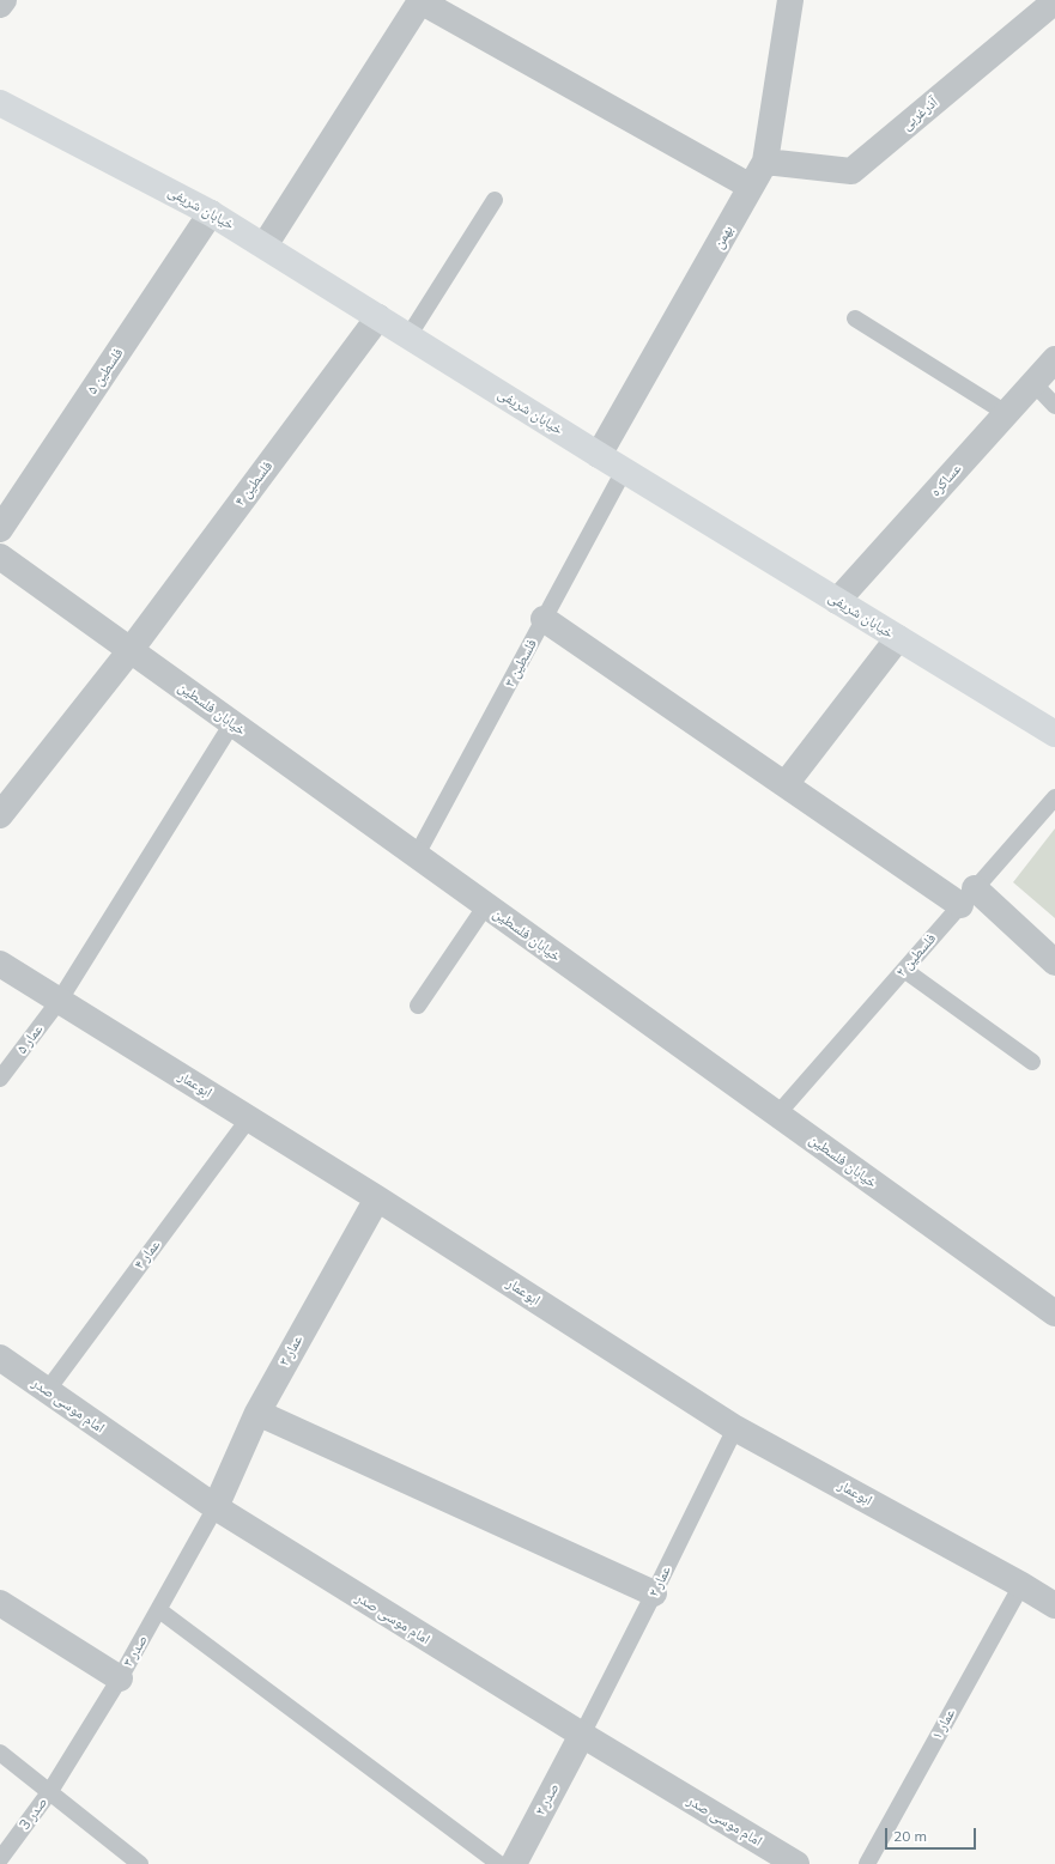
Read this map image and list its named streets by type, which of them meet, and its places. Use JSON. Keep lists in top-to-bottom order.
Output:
{
  "streets": {
    "street": [
      "آذرغربی",
      "خیابان شریفی",
      "بهمن",
      "فلسطین ۵",
      "عساکره",
      "فلسطین ۴",
      "خیابان فلسطین",
      "ابوعمار",
      "عمار ۳",
      "امام موسی صدر",
      "صدر ۲"
    ],
    "lane": [
      "فلسطین ۳",
      "فلسطین ۲",
      "عمار ۵",
      "عمار ۴",
      "عمار ۲",
      "صدر ۳",
      "عمار ۱",
      "صدر 3"
    ]
  },
  "crossings": [
    ["آذرغربی", "بهمن"],
    ["خیابان شریفی", "بهمن"],
    ["خیابان شریفی", "فلسطین ۵"],
    ["خیابان شریفی", "عساکره"],
    ["خیابان شریفی", "فلسطین ۴"],
    ["خیابان شریفی", "فلسطین ۳"],
    ["فلسطین ۴", "خیابان فلسطین"],
    ["فلسطین ۳", "خیابان فلسطین"],
    ["خیابان فلسطین", "فلسطین ۲"],
    ["خیابان فلسطین", "عمار ۵"],
    ["عمار ۵", "ابوعمار"],
    ["ابوعمار", "عمار ۴"],
    ["ابوعمار", "عمار ۳"],
    ["ابوعمار", "عمار ۲"],
    ["ابوعمار", "عمار ۱"],
    ["عمار ۴", "امام موسی صدر"],
    ["عمار ۳", "امام موسی صدر"],
    ["عمار ۳", "صدر ۳"],
    ["امام موسی صدر", "عمار ۲"],
    ["امام موسی صدر", "صدر ۳"],
    ["امام موسی صدر", "صدر ۲"],
    ["عمار ۲", "صدر ۲"],
    ["صدر ۳", "صدر 3"]
  ],
  "scale_bar": "20 m"
}
